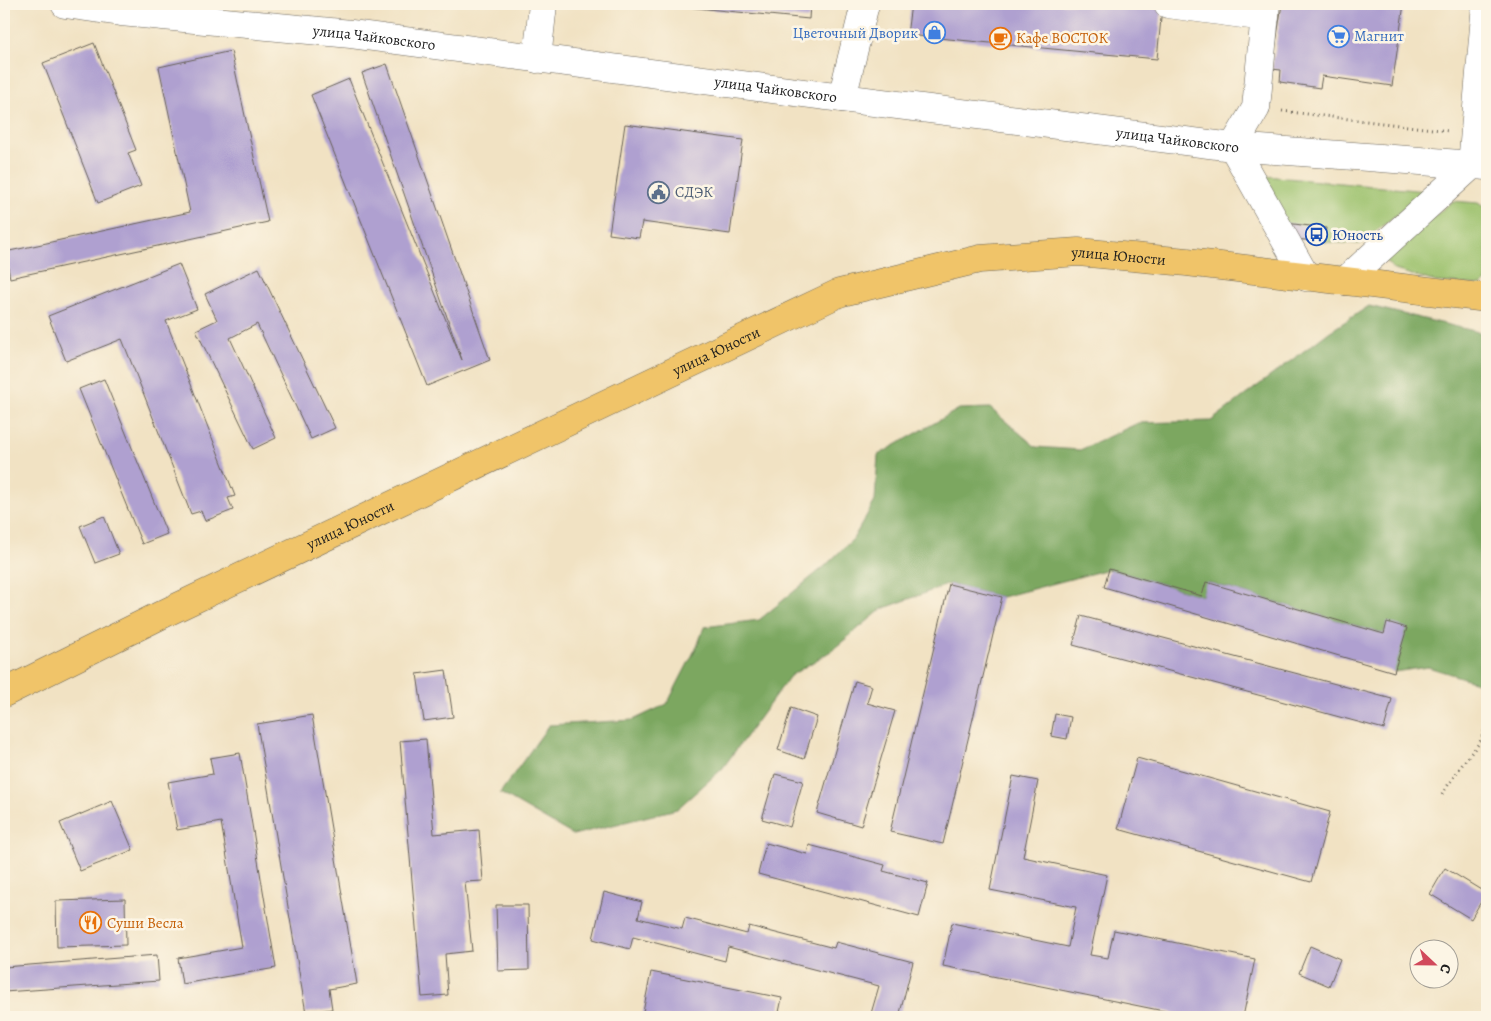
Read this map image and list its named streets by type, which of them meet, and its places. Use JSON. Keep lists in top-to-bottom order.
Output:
{
  "streets": {
    "main road": ["улица Юности"],
    "street": ["улица Чайковского"]
  },
  "places": {
    "shop": ["Цветочный Дворик"],
    "supermarket": ["Магнит"],
    "cafe": ["Кафе ВОСТОК"],
    "public building": ["СДЭК"],
    "bus stop": ["Юность"],
    "restaurant": ["Суши Весла"]
  },
  "north": "right"
}
